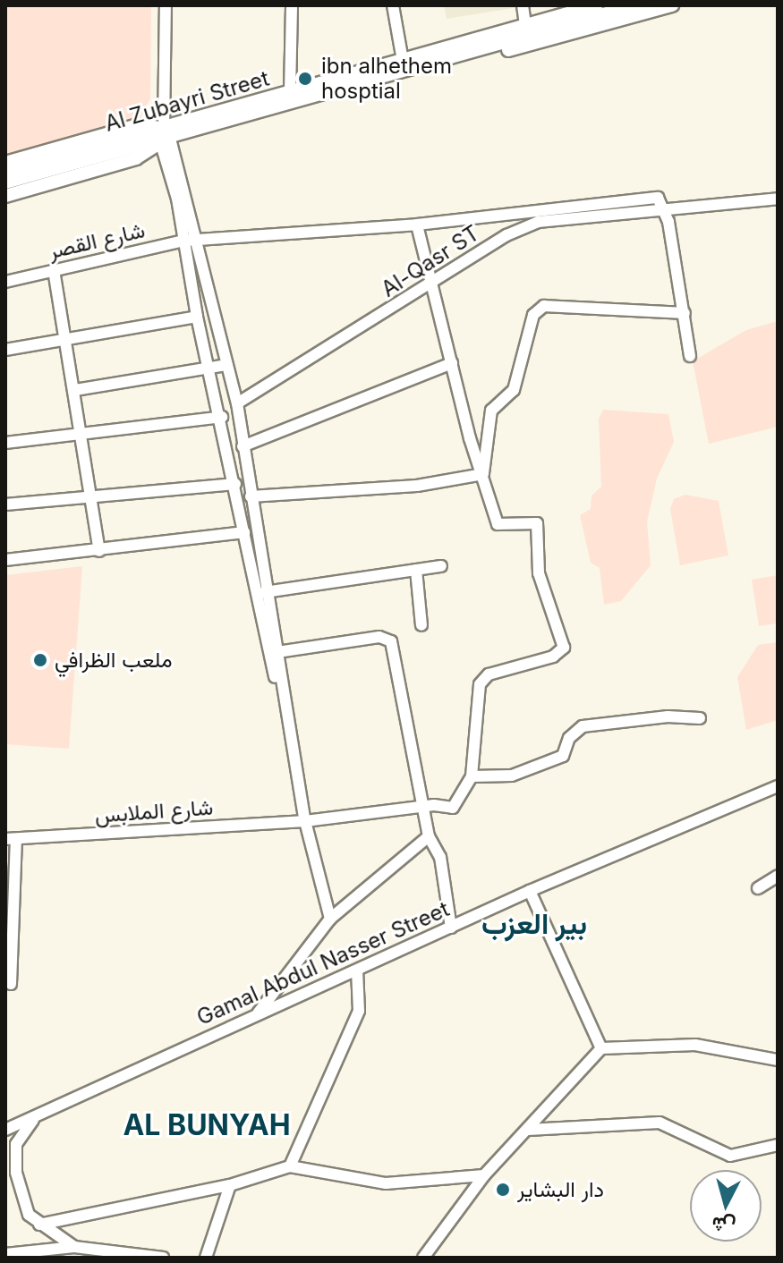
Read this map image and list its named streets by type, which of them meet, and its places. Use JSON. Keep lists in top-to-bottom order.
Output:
{
  "streets": {
    "main road": ["Al Zubayri Street"],
    "street": [
      "شارع القصر",
      "Al-Qasr ST",
      "شارع الملابس",
      "Gamal Abdul Nasser Street"
    ]
  },
  "crossings": [
    ["شارع القصر", "Al-Qasr ST"]
  ],
  "districts": ["بير العزب", "AL BUNYAH"],
  "places": ["ibn alhethem hosptial", "ملعب الظرافي", "دار البشاير"],
  "north": "bottom"
}
